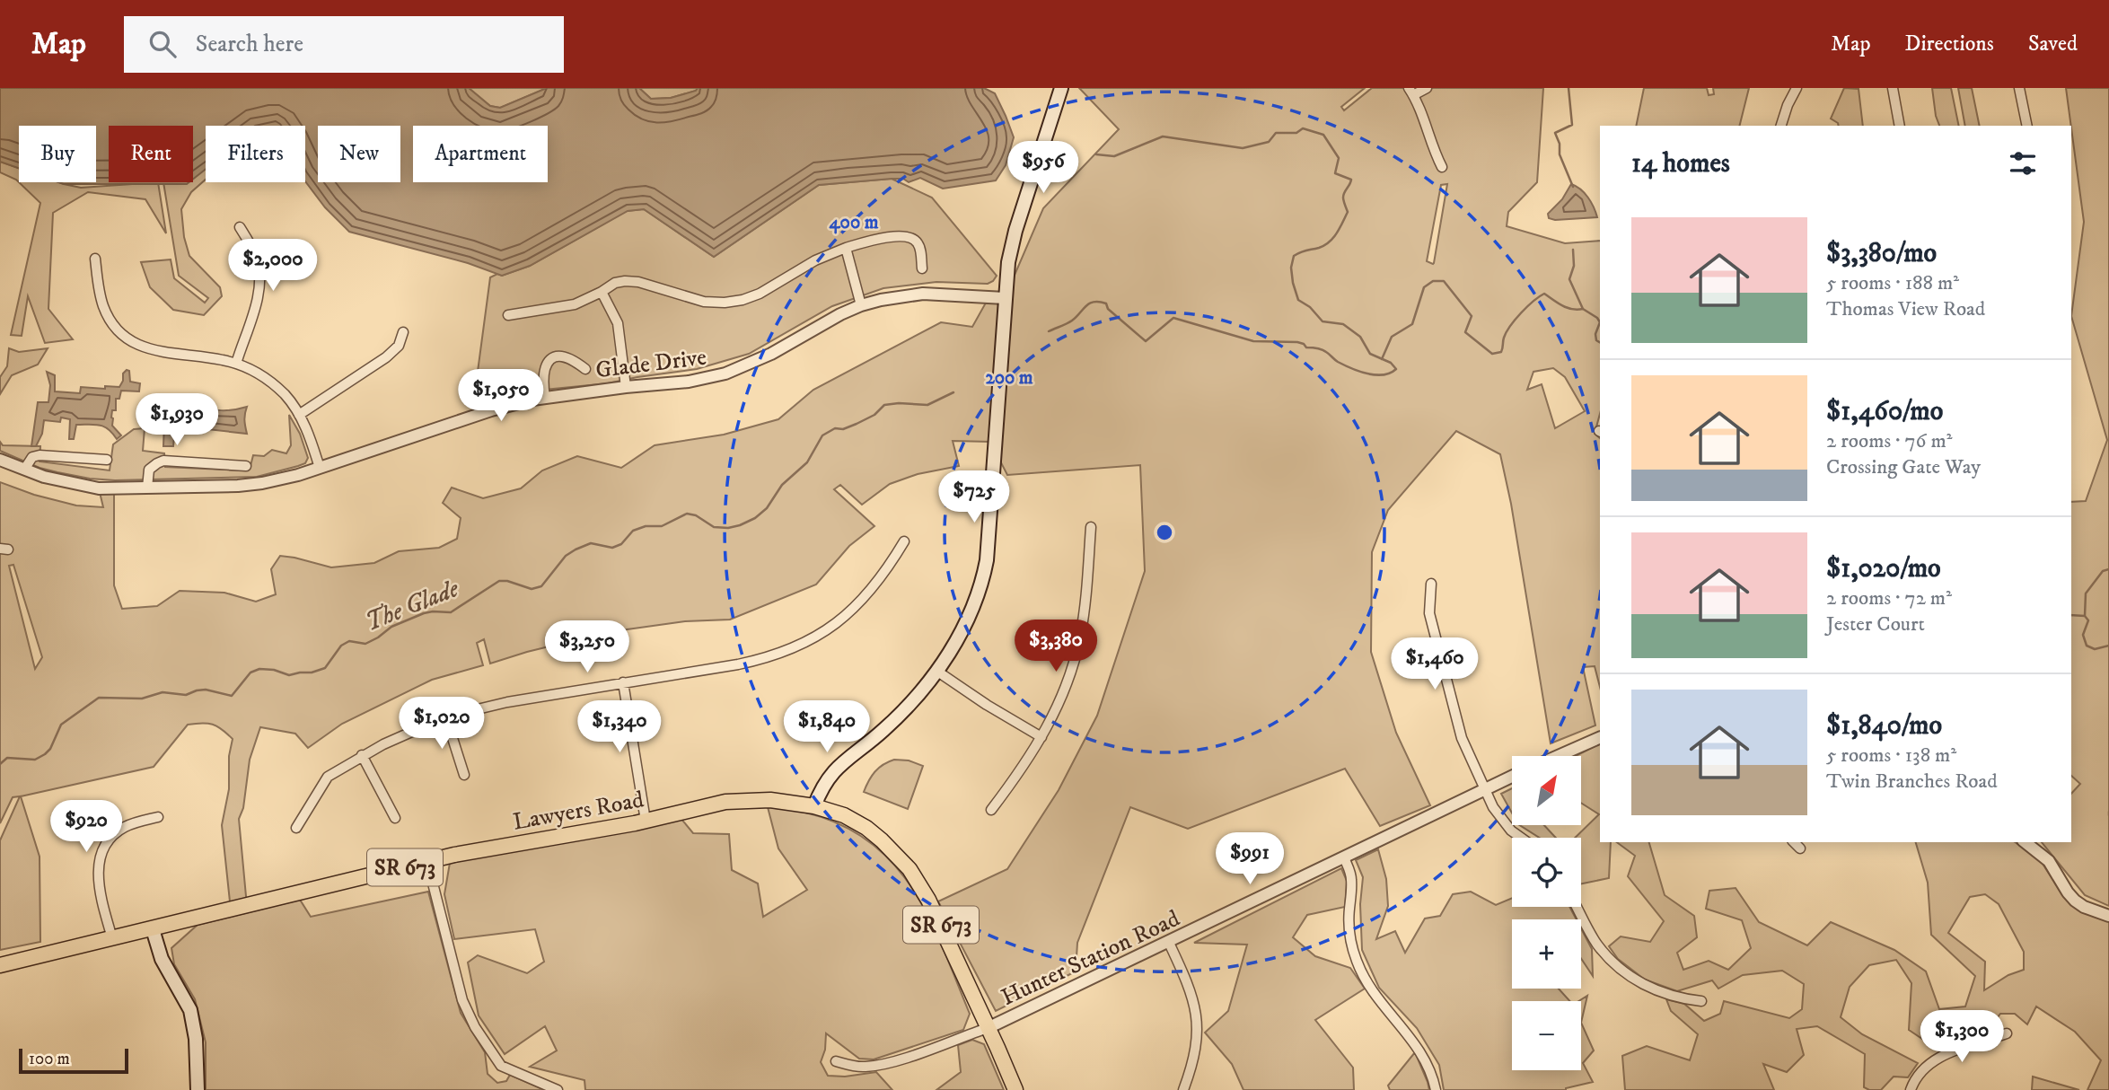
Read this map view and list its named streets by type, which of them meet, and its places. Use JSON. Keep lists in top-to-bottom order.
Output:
{
  "streets": {
    "main road": ["Lawyers Road", "SR 673"],
    "street": ["Glade Drive", "Hunter Station Road"]
  },
  "crossings": [
    ["Lawyers Road", "Hunter Station Road"]
  ],
  "water": ["The Glade"],
  "scale_bar": "100 m",
  "north": "top right",
  "page": {
    "header": "Map",
    "search": "Search here",
    "nav": ["Map", "Directions", "Saved"],
    "chip": [
      "Buy",
      "Rent",
      "Filters",
      "New",
      "Apartment"
    ],
    "heading": "14 homes",
    "price": [
      "$956",
      "$2,000",
      "$1,050",
      "$1,930",
      "$725",
      "$3,380",
      "$3,250",
      "$1,460",
      "$1,020",
      "$1,340",
      "$1,840",
      "$920",
      "$991",
      "$1,300"
    ],
    "list": [
      {
        "name": "$3,380/mo",
        "note": "5 rooms · 188 m² · Thomas View Road"
      },
      {
        "name": "$1,460/mo",
        "note": "2 rooms · 76 m² · Crossing Gate Way"
      },
      {
        "name": "$1,020/mo",
        "note": "2 rooms · 72 m² · Jester Court"
      },
      {
        "name": "$1,840/mo",
        "note": "5 rooms · 138 m² · Twin Branches Road"
      }
    ],
    "map_buttons": ["+", "−"],
    "scale": "100 m"
  },
  "rings": ["400 m", "200 m"]
}
